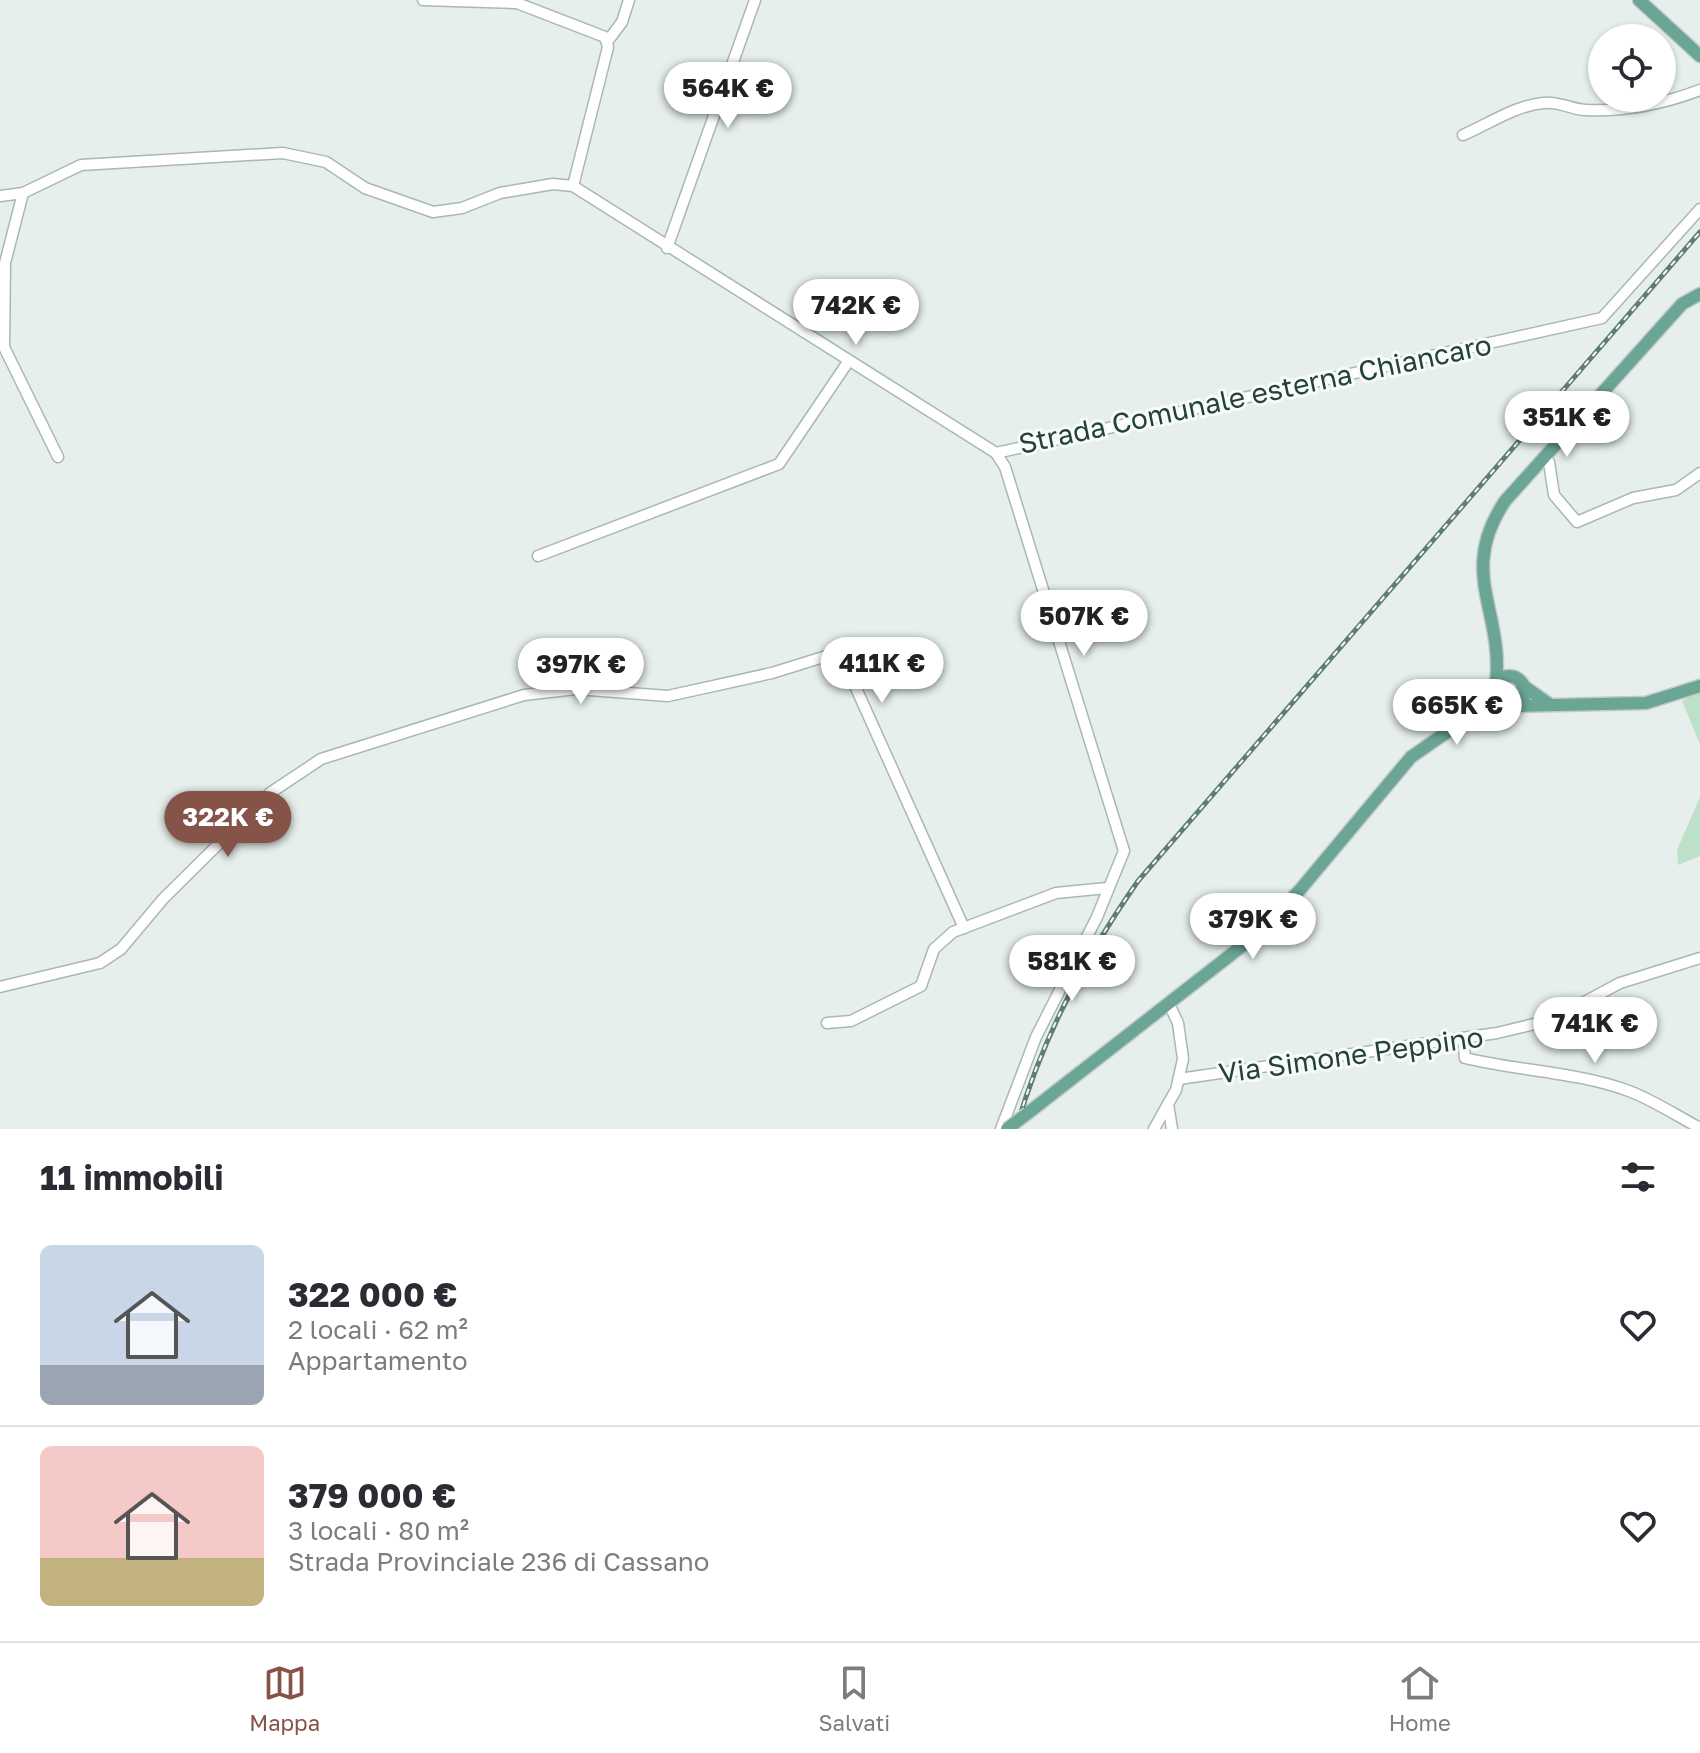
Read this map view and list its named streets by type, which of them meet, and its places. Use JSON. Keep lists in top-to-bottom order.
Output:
{
  "streets": {
    "street": ["Strada Comunale esterna Chiancaro", "Via Simone Peppino"]
  },
  "page": {
    "price": [
      "564K €",
      "742K €",
      "351K €",
      "507K €",
      "411K €",
      "397K €",
      "665K €",
      "322K €",
      "379K €",
      "581K €",
      "741K €"
    ],
    "heading": "11 immobili",
    "list": [
      {
        "name": "322 000 €",
        "note": "2 locali · 62 m² · Appartamento"
      },
      {
        "name": "379 000 €",
        "note": "3 locali · 80 m² · Strada Provinciale 236 di Cassano"
      }
    ],
    "tabs": ["Mappa", "Salvati", "Home"]
  }
}
